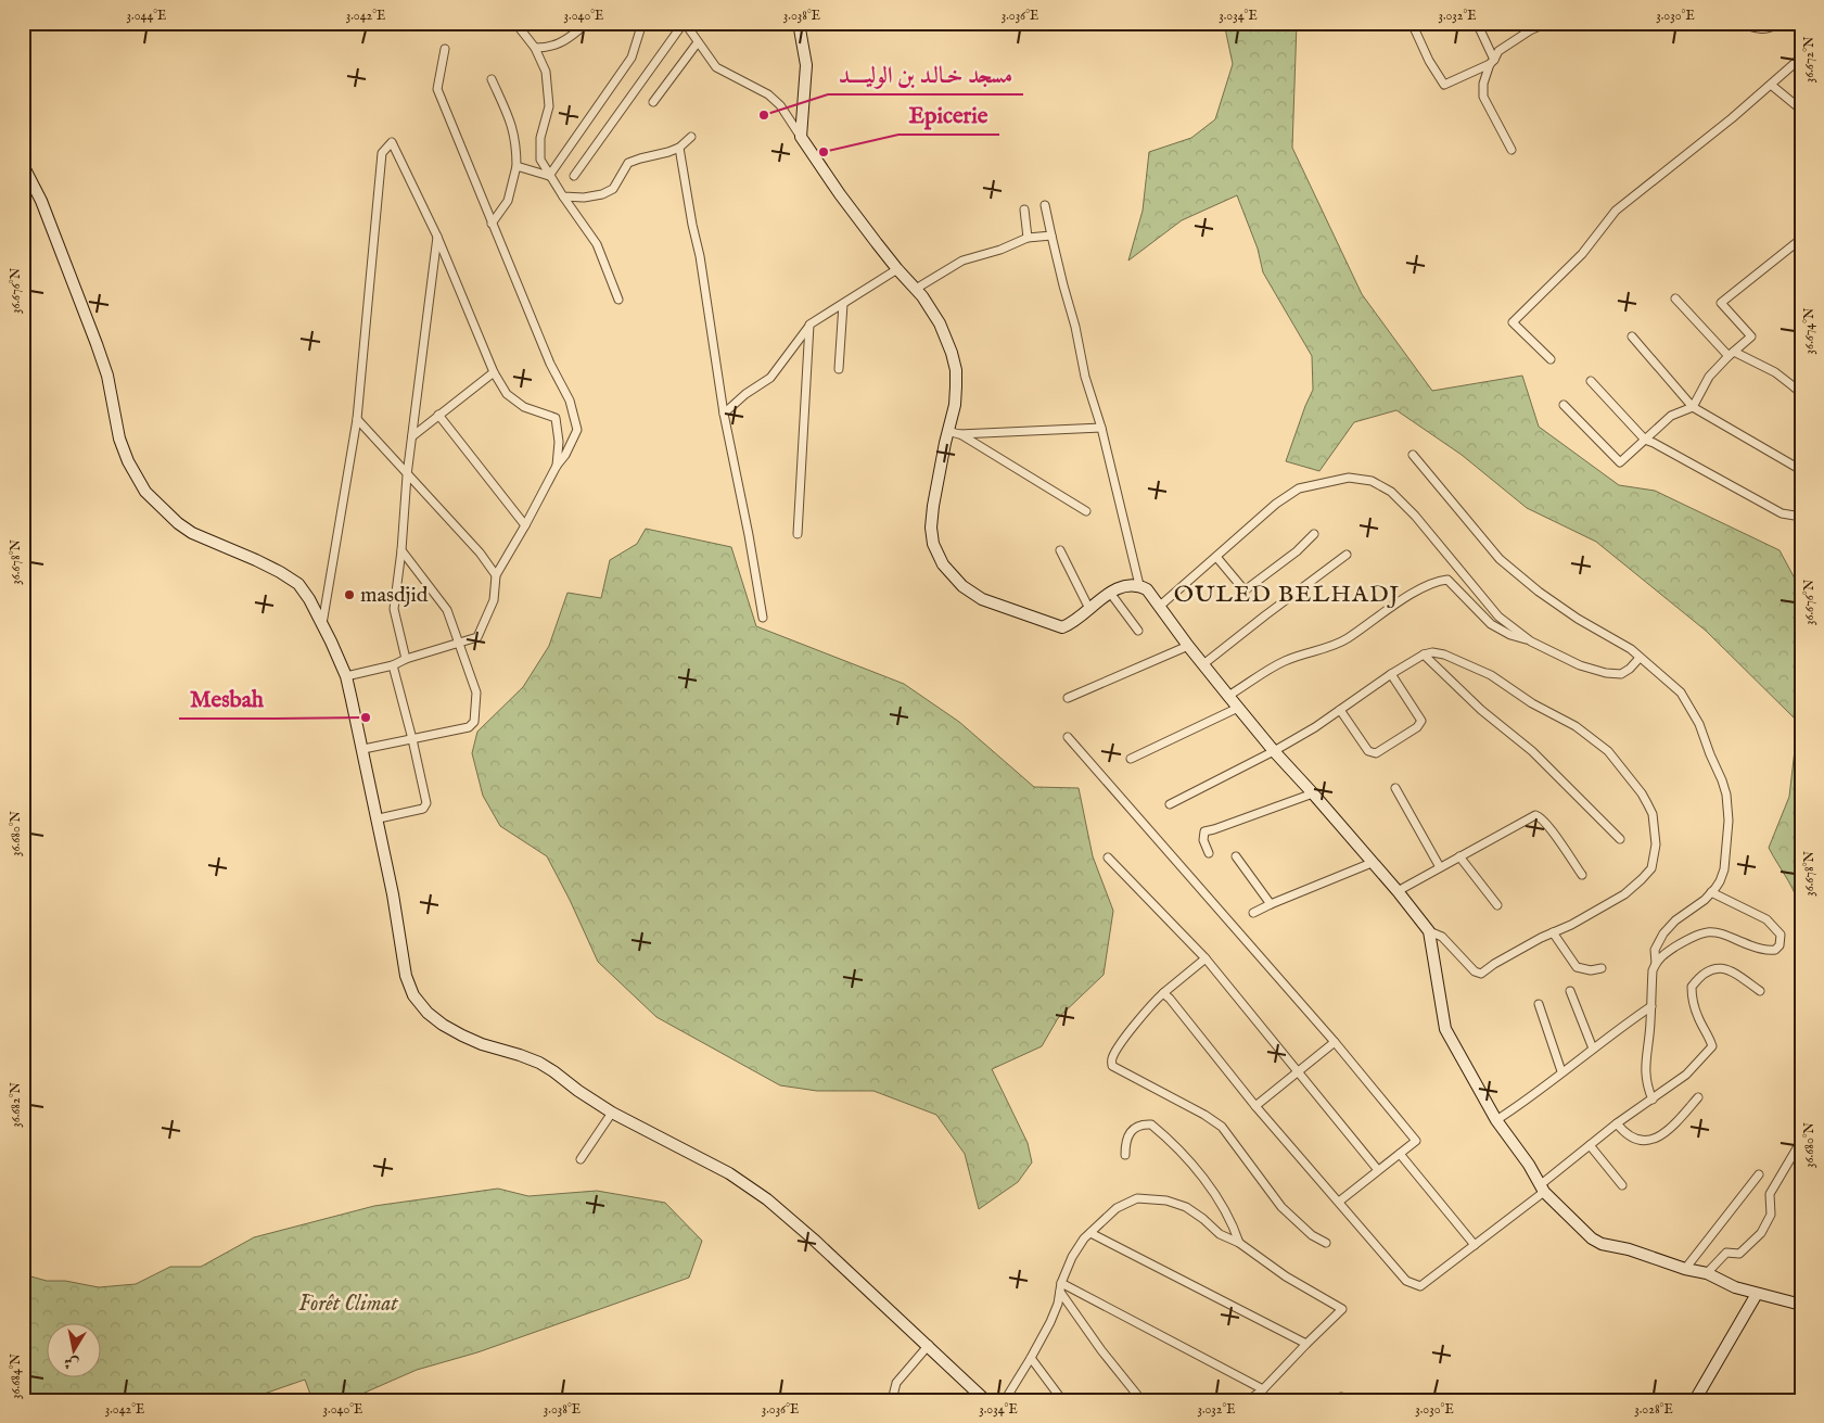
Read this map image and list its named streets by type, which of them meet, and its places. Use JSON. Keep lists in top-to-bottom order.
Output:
{
  "districts": ["OULED BELHADJ"],
  "parks": ["Forêt Climat"],
  "places": [
    "مسجد خـالـد بن الوليــــد",
    "Epicerie",
    "masdjid",
    "Mesbah"
  ],
  "north": "bottom",
  "coordinates": [
    "3.044°E",
    "3.042°E",
    "3.040°E",
    "3.038°E",
    "3.036°E",
    "3.034°E",
    "3.032°E",
    "3.030°E",
    "36.672°N",
    "36.676°N",
    "36.674°N",
    "36.678°N",
    "36.680°N",
    "36.682°N",
    "36.684°N",
    "3.028°E"
  ]
}
